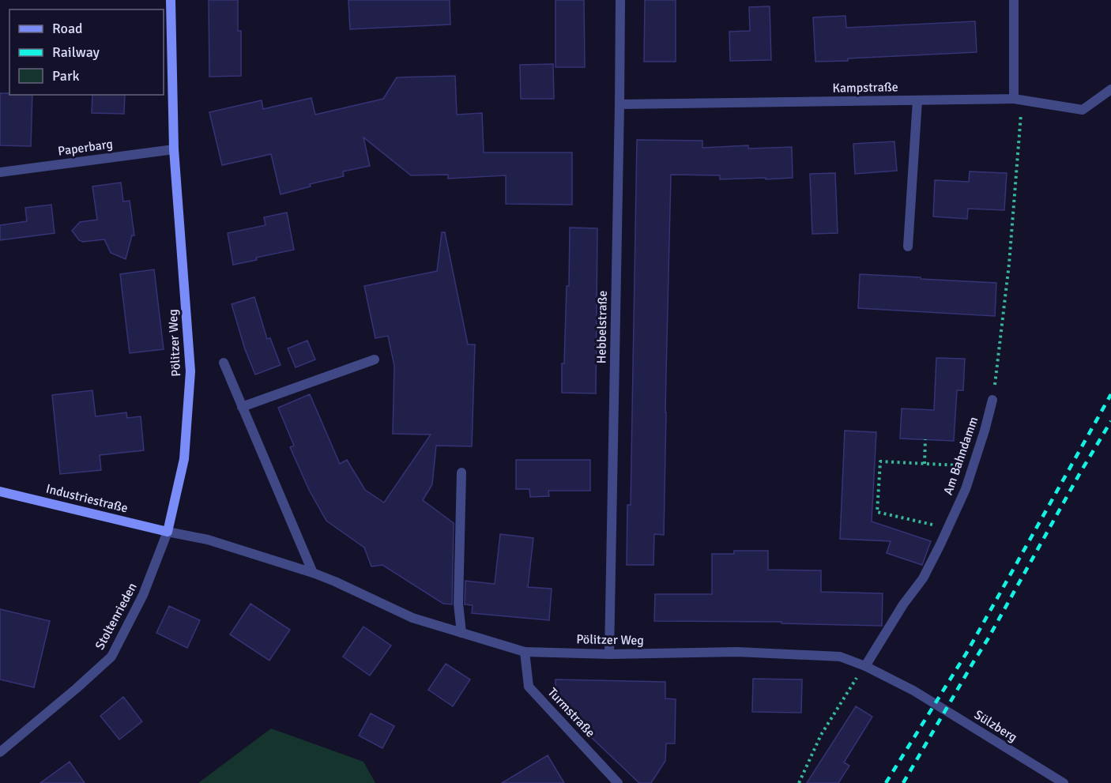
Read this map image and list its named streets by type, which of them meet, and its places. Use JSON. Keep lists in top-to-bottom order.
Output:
{
  "streets": {
    "main road": ["Pölitzer Weg", "Industriestraße"],
    "street": [
      "Kampstraße",
      "Paperbarg",
      "Hebbelstraße",
      "Am Bahndamm",
      "Stoltenrieden",
      "Turmstraße",
      "Sülzberg"
    ]
  },
  "crossings": [
    ["Kampstraße", "Hebbelstraße"],
    ["Paperbarg", "Pölitzer Weg"],
    ["Hebbelstraße", "Pölitzer Weg"],
    ["Pölitzer Weg", "Am Bahndamm"],
    ["Pölitzer Weg", "Industriestraße"],
    ["Pölitzer Weg", "Stoltenrieden"],
    ["Pölitzer Weg", "Turmstraße"],
    ["Pölitzer Weg", "Sülzberg"],
    ["Industriestraße", "Stoltenrieden"]
  ],
  "legend": ["Road", "Railway", "Park"]
}
